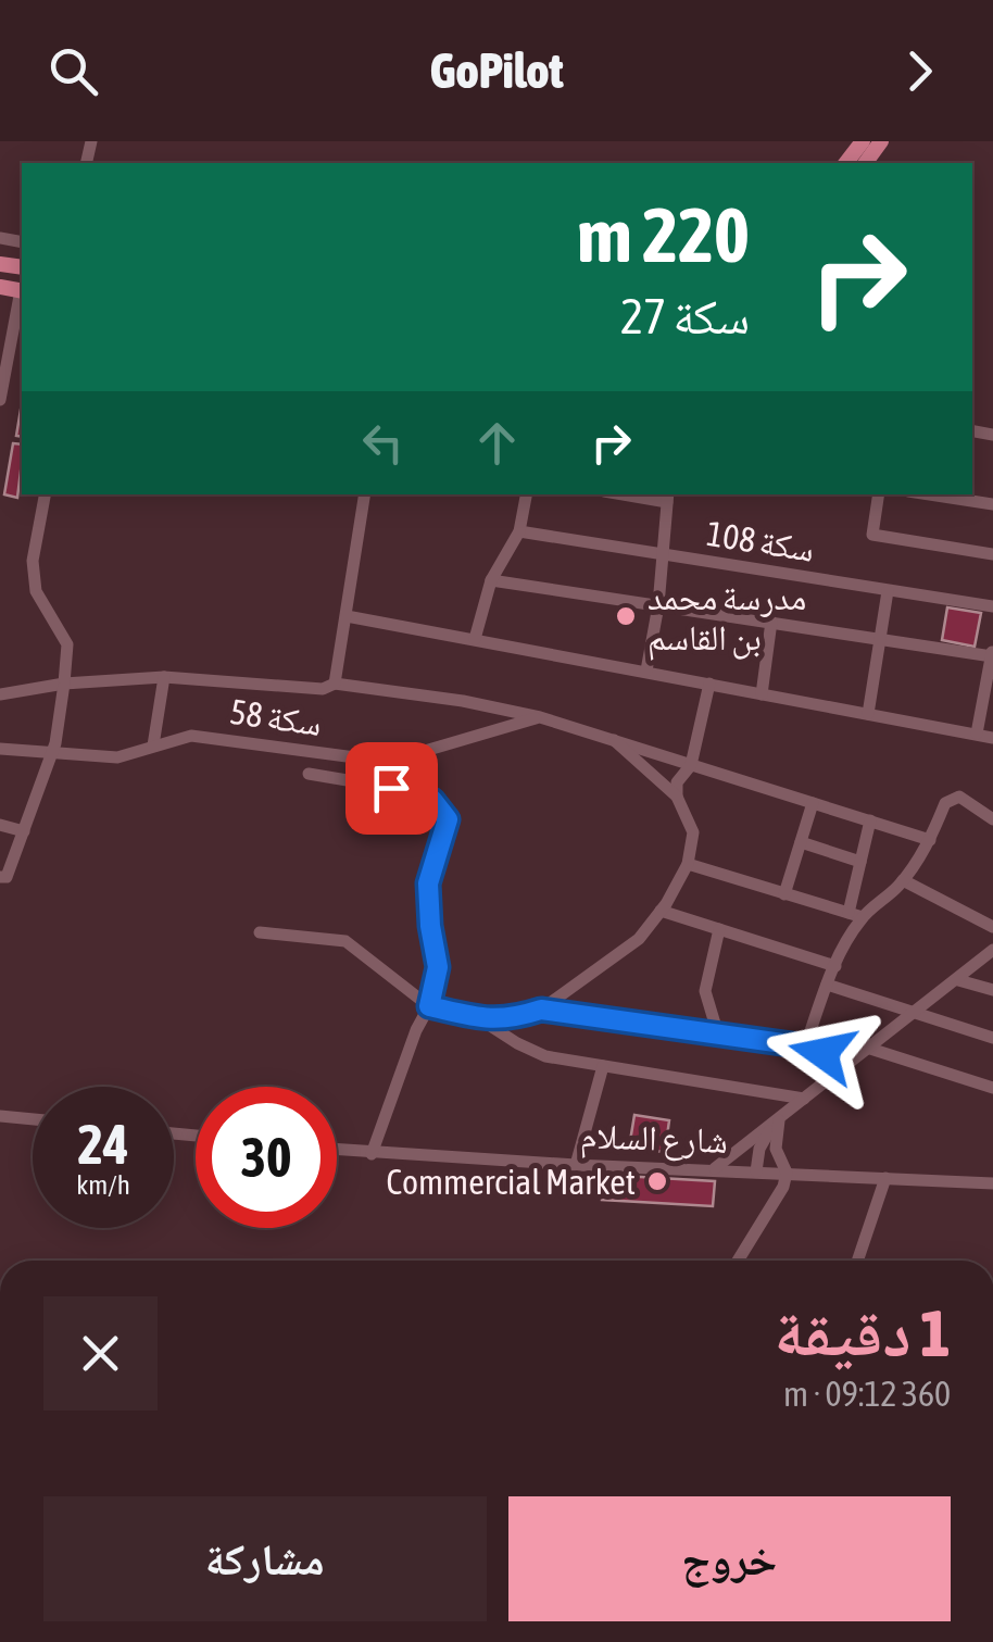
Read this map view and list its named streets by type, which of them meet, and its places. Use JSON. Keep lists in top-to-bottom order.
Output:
{
  "streets": {
    "street": ["سكة 108", "سكة 58", "شارع السلام"]
  },
  "places": ["مدرسة محمد بن القاسم", "Commercial Market"],
  "page": {
    "header": "GoPilot",
    "turn": ["220 m", "سكة 27"],
    "speed": "24 km/h",
    "limit": "30",
    "heading": ["1 دقيقة", "360 m · 09:12"],
    "buttons": ["خروج", "مشاركة"]
  }
}
